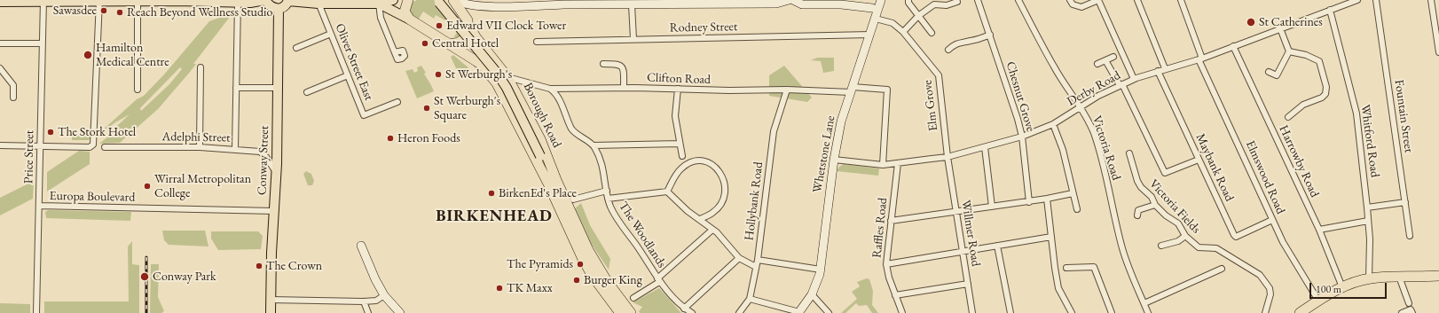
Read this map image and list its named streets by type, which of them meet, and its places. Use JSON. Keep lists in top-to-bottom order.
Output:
{
  "streets": {
    "highway": ["Borough Road"],
    "main road": ["Whetstone Lane", "Conway Street"],
    "street": [
      "Rodney Street",
      "Oliver Street East",
      "Clifton Road",
      "Derby Road",
      "Chesnut Grove",
      "Elm Grove",
      "Fountain Street",
      "Adelphi Street",
      "Whitford Road",
      "Victoria Road",
      "Price Street",
      "Harrowby Road",
      "Maybank Road",
      "Elmswood Road",
      "Europa Boulevard",
      "Hollybank Road",
      "Victoria Fields",
      "Raffles Road",
      "Willmer Road",
      "The Woodlands"
    ]
  },
  "crossings": [
    ["Rodney Street", "Whetstone Lane"],
    ["Clifton Road", "Derby Road"],
    ["Clifton Road", "Borough Road"],
    ["Clifton Road", "Whetstone Lane"],
    ["Clifton Road", "Hollybank Road"],
    ["Derby Road", "Chesnut Grove"],
    ["Derby Road", "Elm Grove"],
    ["Derby Road", "Whitford Road"],
    ["Derby Road", "Victoria Road"],
    ["Derby Road", "Whetstone Lane"],
    ["Derby Road", "Harrowby Road"],
    ["Derby Road", "Maybank Road"],
    ["Derby Road", "Elmswood Road"],
    ["Derby Road", "Raffles Road"],
    ["Derby Road", "Willmer Road"],
    ["Elm Grove", "Whetstone Lane"],
    ["Elm Grove", "Willmer Road"],
    ["Adelphi Street", "Conway Street"],
    ["Price Street", "Europa Boulevard"],
    ["Conway Street", "Europa Boulevard"],
    ["Maybank Road", "Elmswood Road"]
  ],
  "districts": ["BIRKENHEAD"],
  "places": [
    "Sawasdee",
    "Reach Beyond Wellness Studio",
    "St Catherines",
    "Edward VII Clock Tower",
    "Central Hotel",
    "Hamilton Medical Centre",
    "St Werburgh's",
    "St Werburgh's Square",
    "The Stork Hotel",
    "Heron Foods",
    "Wirral Metropolitan College",
    "BirkenEd's Place",
    "The Pyramids",
    "The Crown",
    "Conway Park",
    "Burger King",
    "TK Maxx"
  ],
  "scale_bar": "100 m"
}
